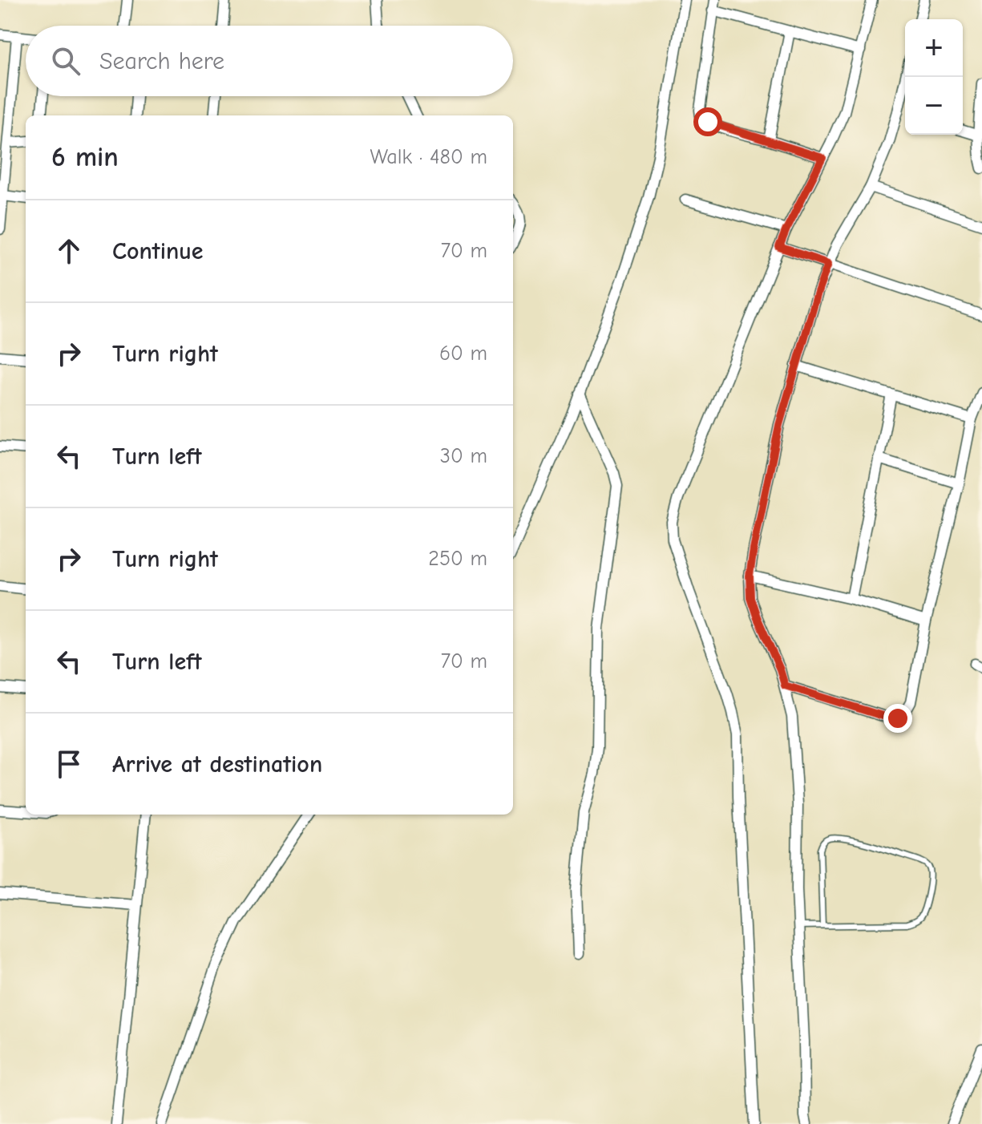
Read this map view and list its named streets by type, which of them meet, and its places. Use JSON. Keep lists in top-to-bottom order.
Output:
{
  "page": {
    "map_buttons": ["+", "−"],
    "search": "Search here",
    "heading": ["6 min", "Walk · 480 m"],
    "list": [
      ["Continue", "70 m"],
      ["Turn right", "60 m"],
      ["Turn left", "30 m"],
      ["Turn right", "250 m"],
      ["Turn left", "70 m"],
      "Arrive at destination"
    ]
  }
}
